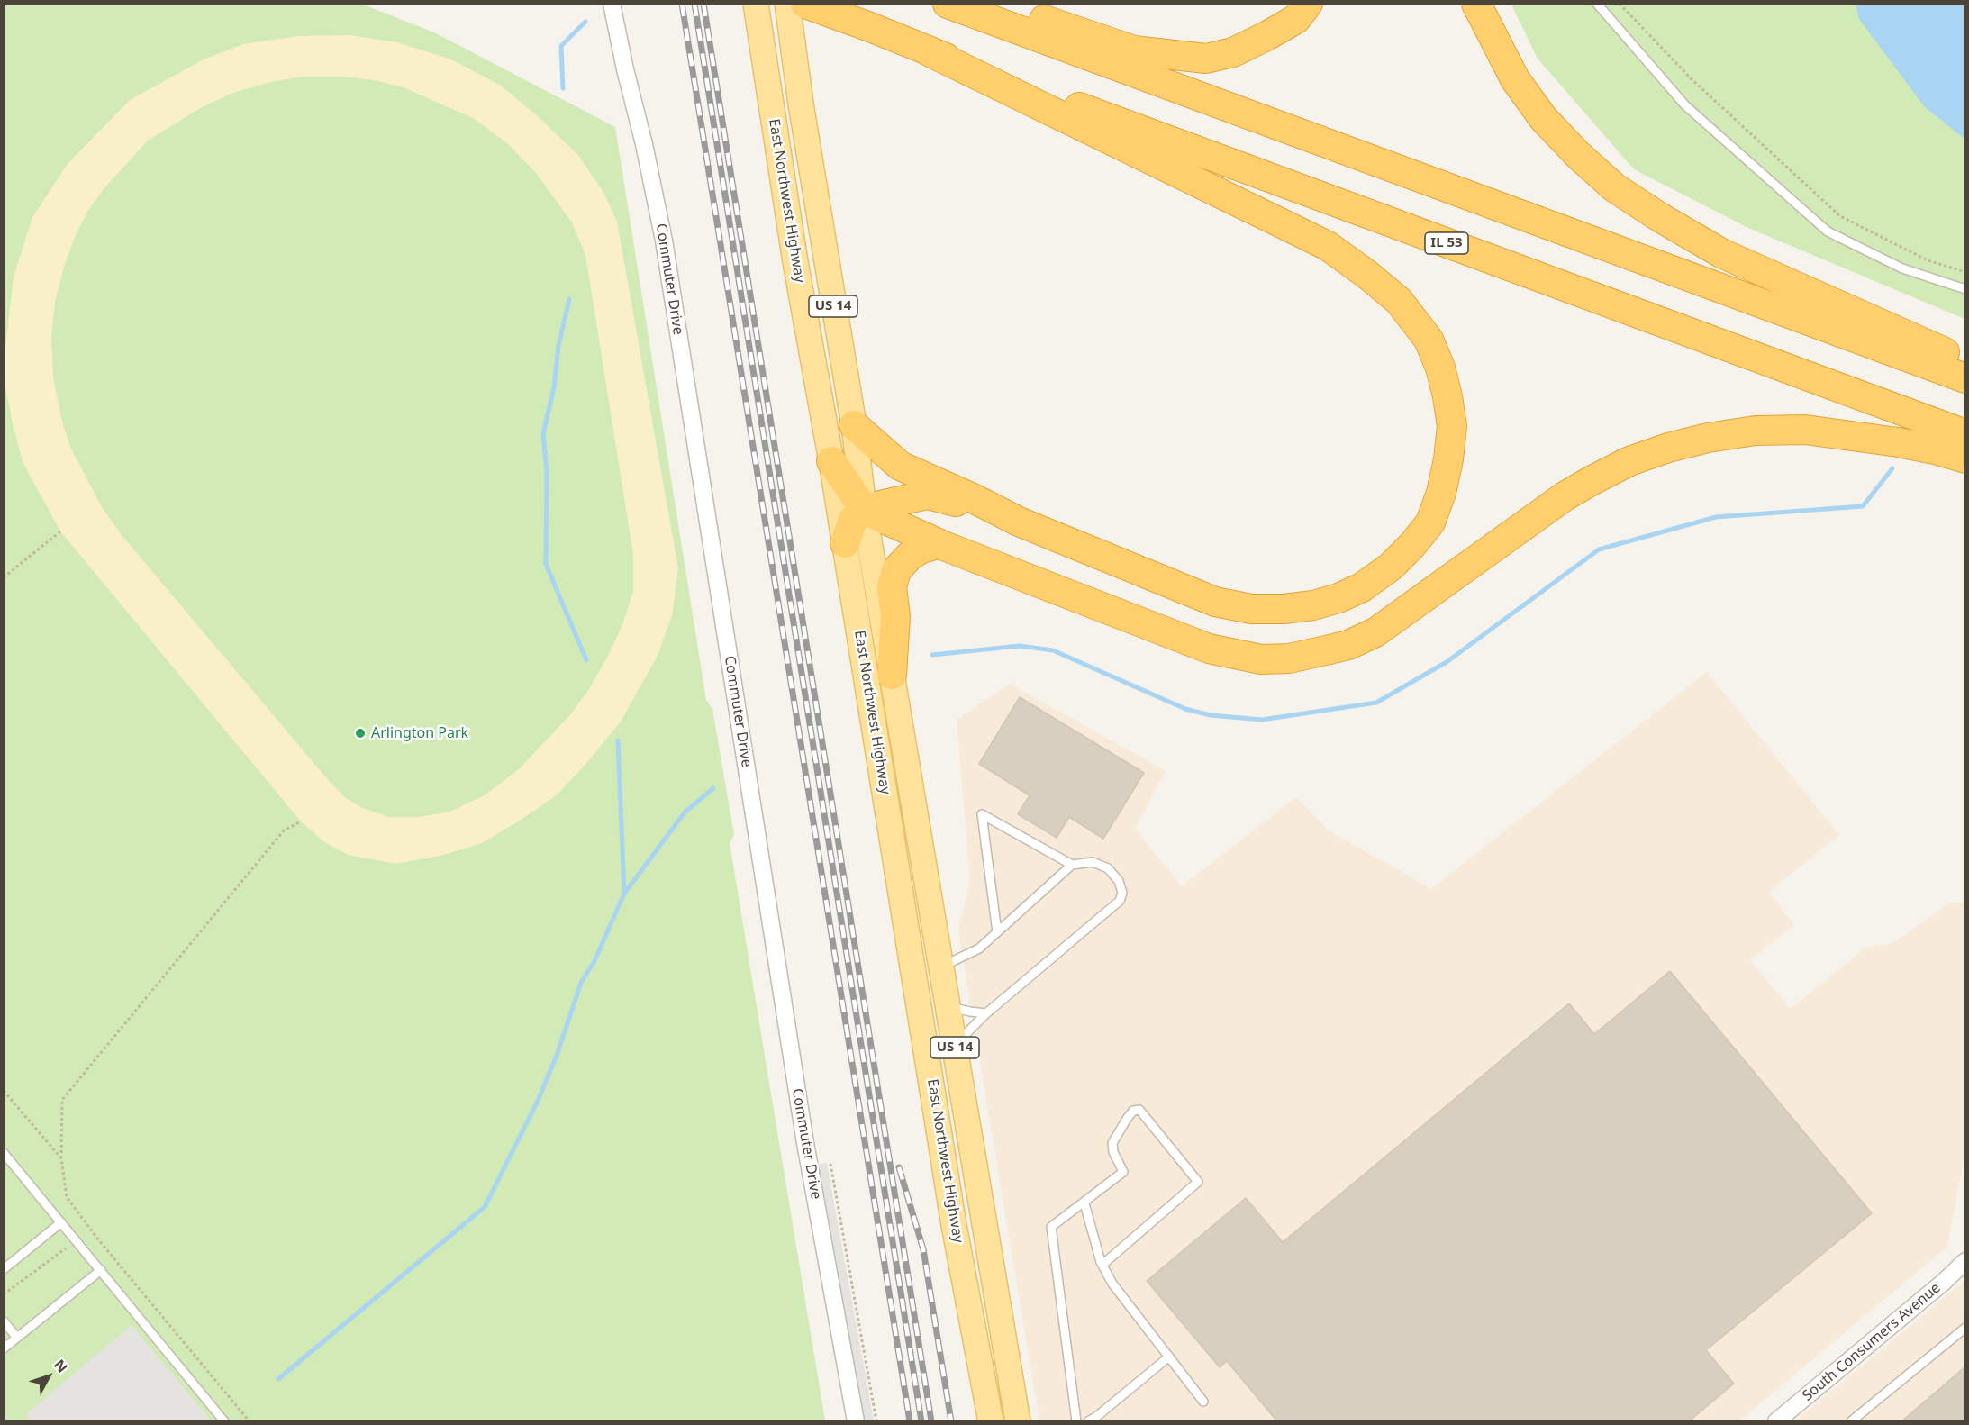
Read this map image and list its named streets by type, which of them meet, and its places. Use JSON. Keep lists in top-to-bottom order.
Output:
{
  "streets": {
    "highway": ["IL 53"],
    "main road": ["East Northwest Highway", "US 14"],
    "street": ["Commuter Drive", "South Consumers Avenue"]
  },
  "places": ["Arlington Park"],
  "north": "top right"
}
